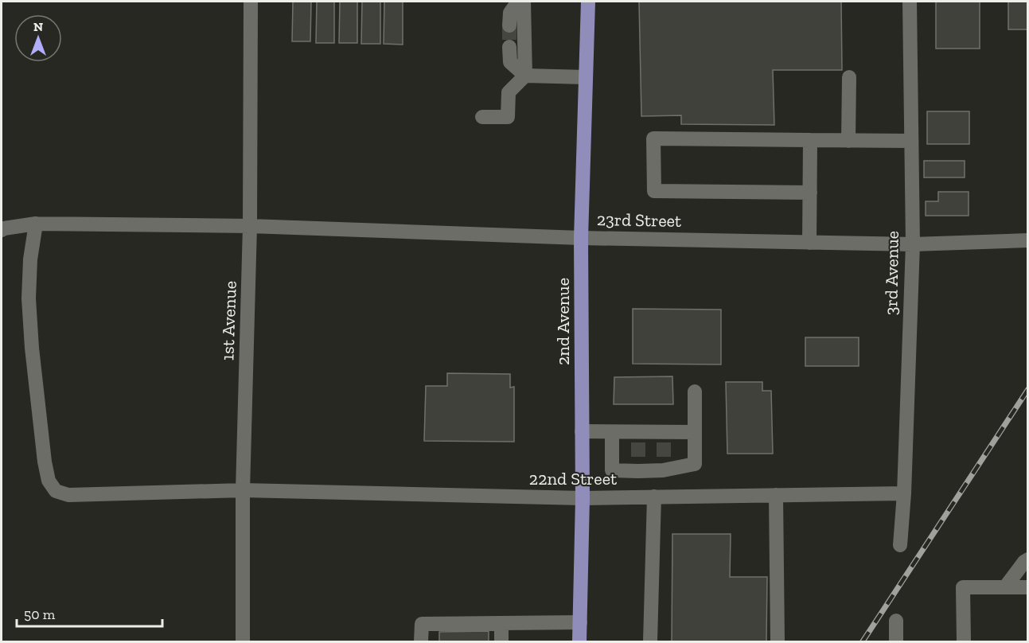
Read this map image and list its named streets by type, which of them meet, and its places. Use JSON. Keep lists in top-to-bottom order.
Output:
{
  "streets": {
    "main road": ["2nd Avenue"],
    "street": [
      "23rd Street",
      "3rd Avenue",
      "1st Avenue",
      "22nd Street"
    ]
  },
  "crossings": [
    ["23rd Street", "3rd Avenue"],
    ["23rd Street", "1st Avenue"],
    ["23rd Street", "2nd Avenue"],
    ["23rd Street", "22nd Street"],
    ["3rd Avenue", "22nd Street"],
    ["1st Avenue", "22nd Street"],
    ["2nd Avenue", "22nd Street"]
  ],
  "scale_bar": "50 m",
  "north": "top"
}
